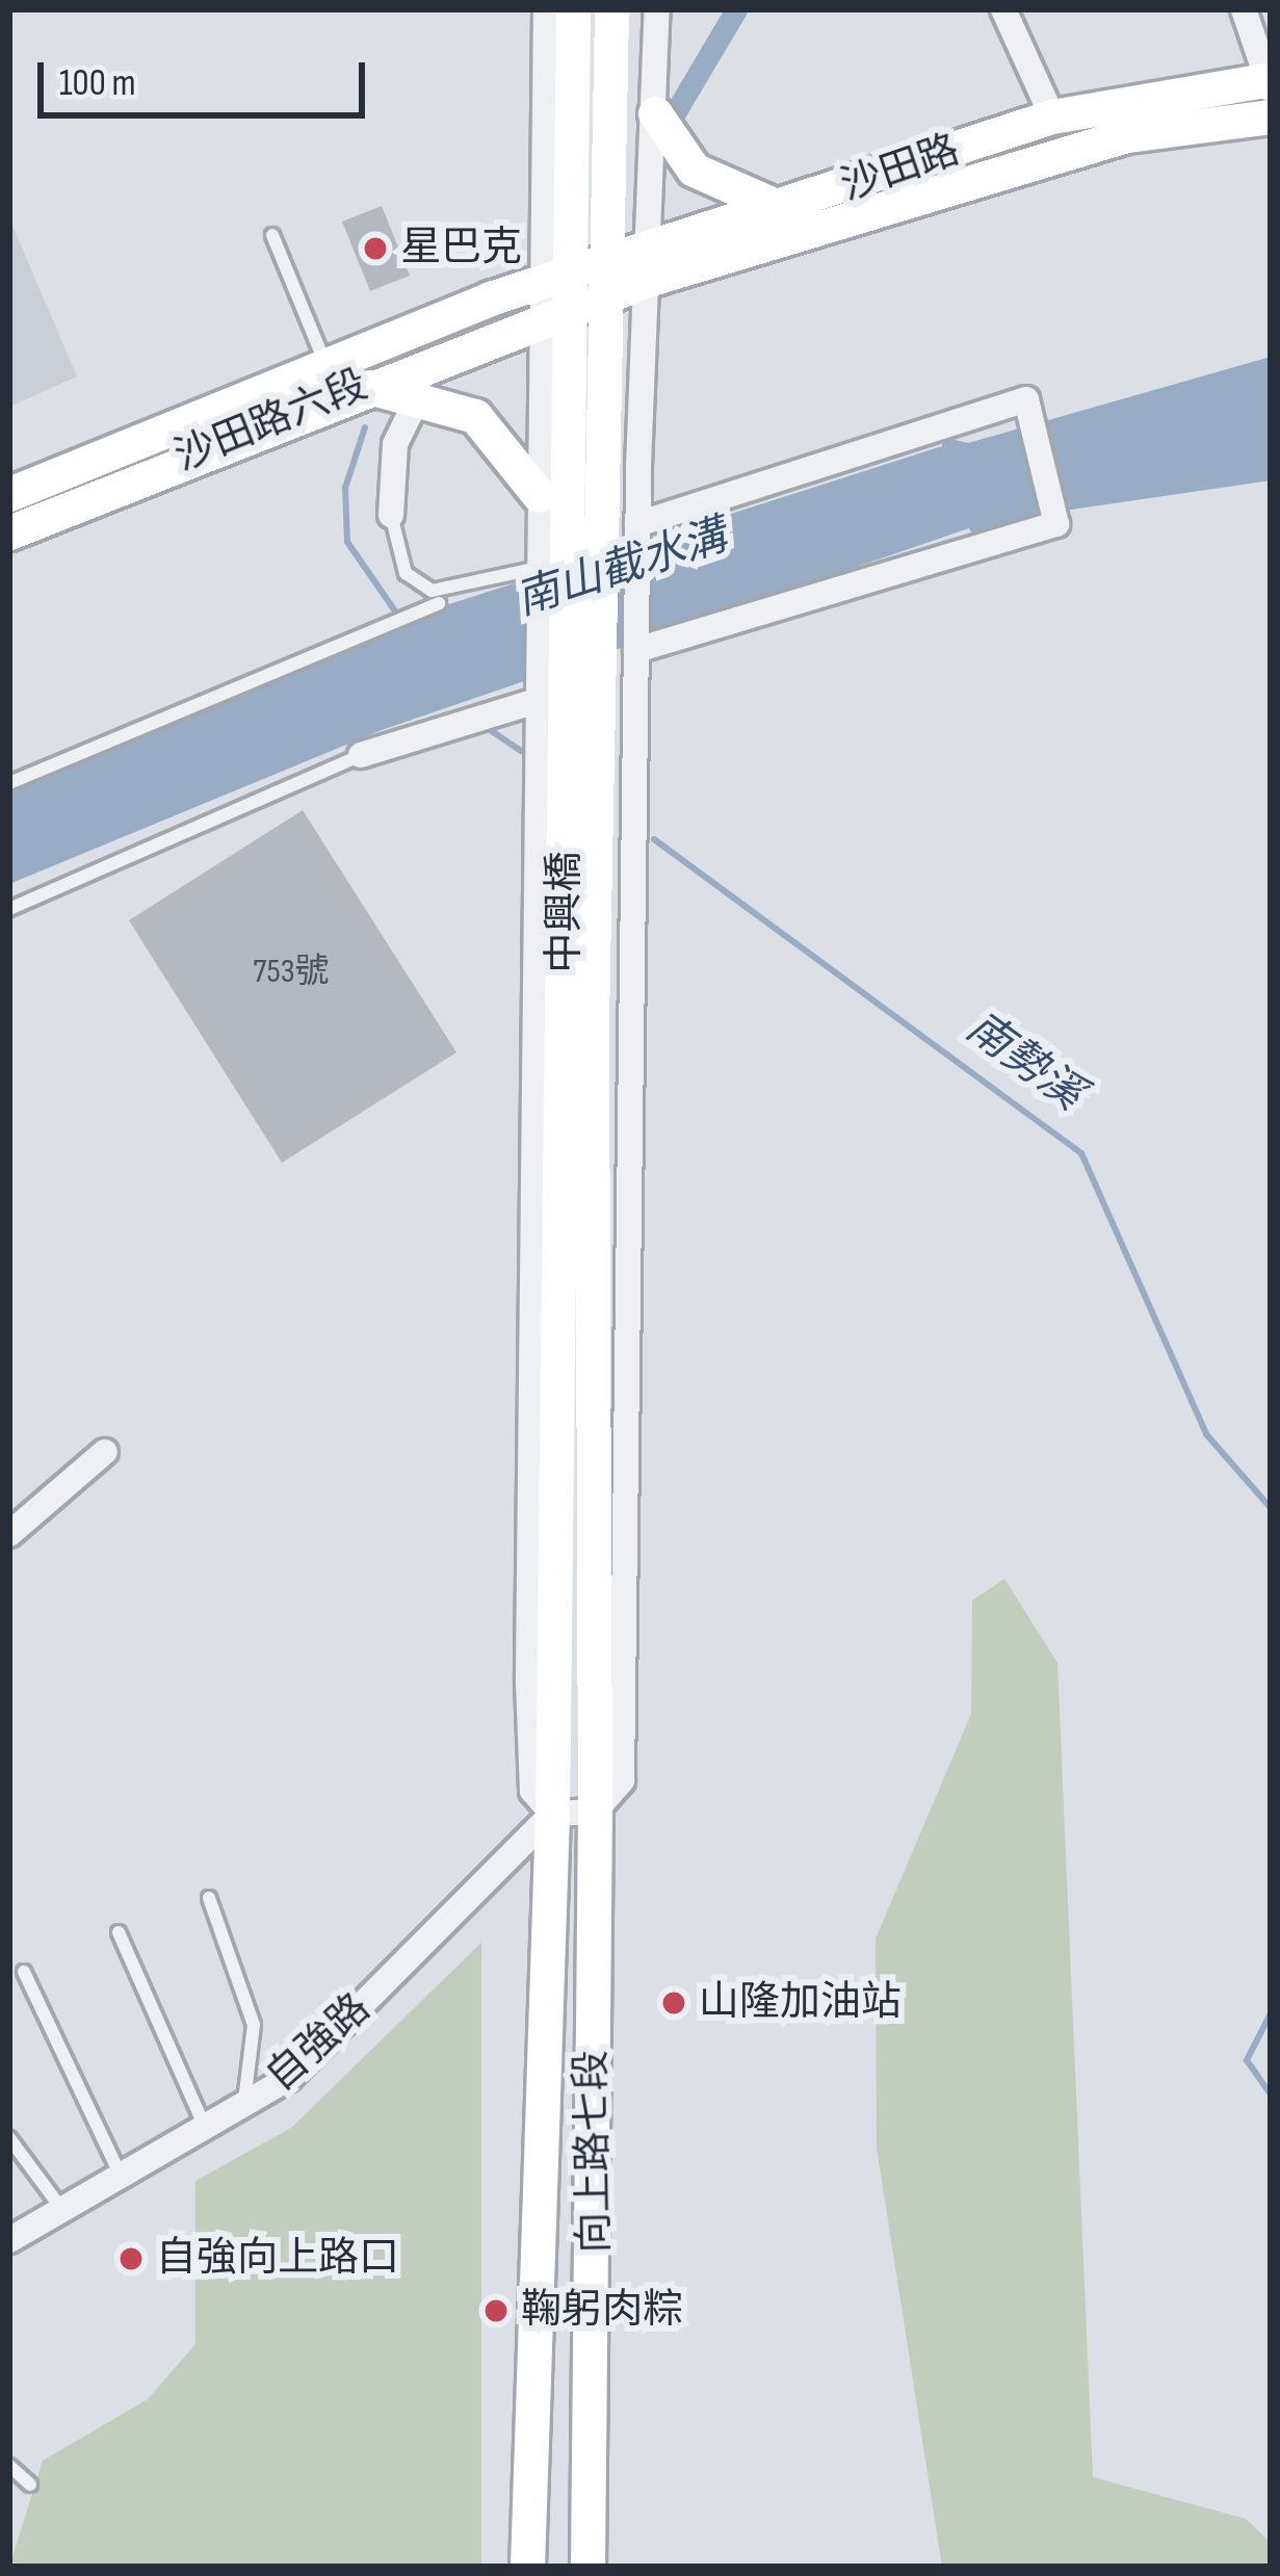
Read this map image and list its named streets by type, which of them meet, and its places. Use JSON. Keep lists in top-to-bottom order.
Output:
{
  "streets": {
    "main road": [
      "沙田路",
      "沙田路六段",
      "中興橋",
      "向上路七段"
    ],
    "street": ["自強路"]
  },
  "crossings": [
    ["沙田路", "沙田路六段"],
    ["中興橋", "自強路"],
    ["中興橋", "向上路七段"],
    ["自強路", "向上路七段"]
  ],
  "water": ["南山截水溝", "南勢溪"],
  "places": [
    "星巴克",
    "山隆加油站",
    "自強向上路口",
    "鞠躬肉粽"
  ],
  "house_numbers": ["753號"],
  "scale_bar": "100 m"
}
